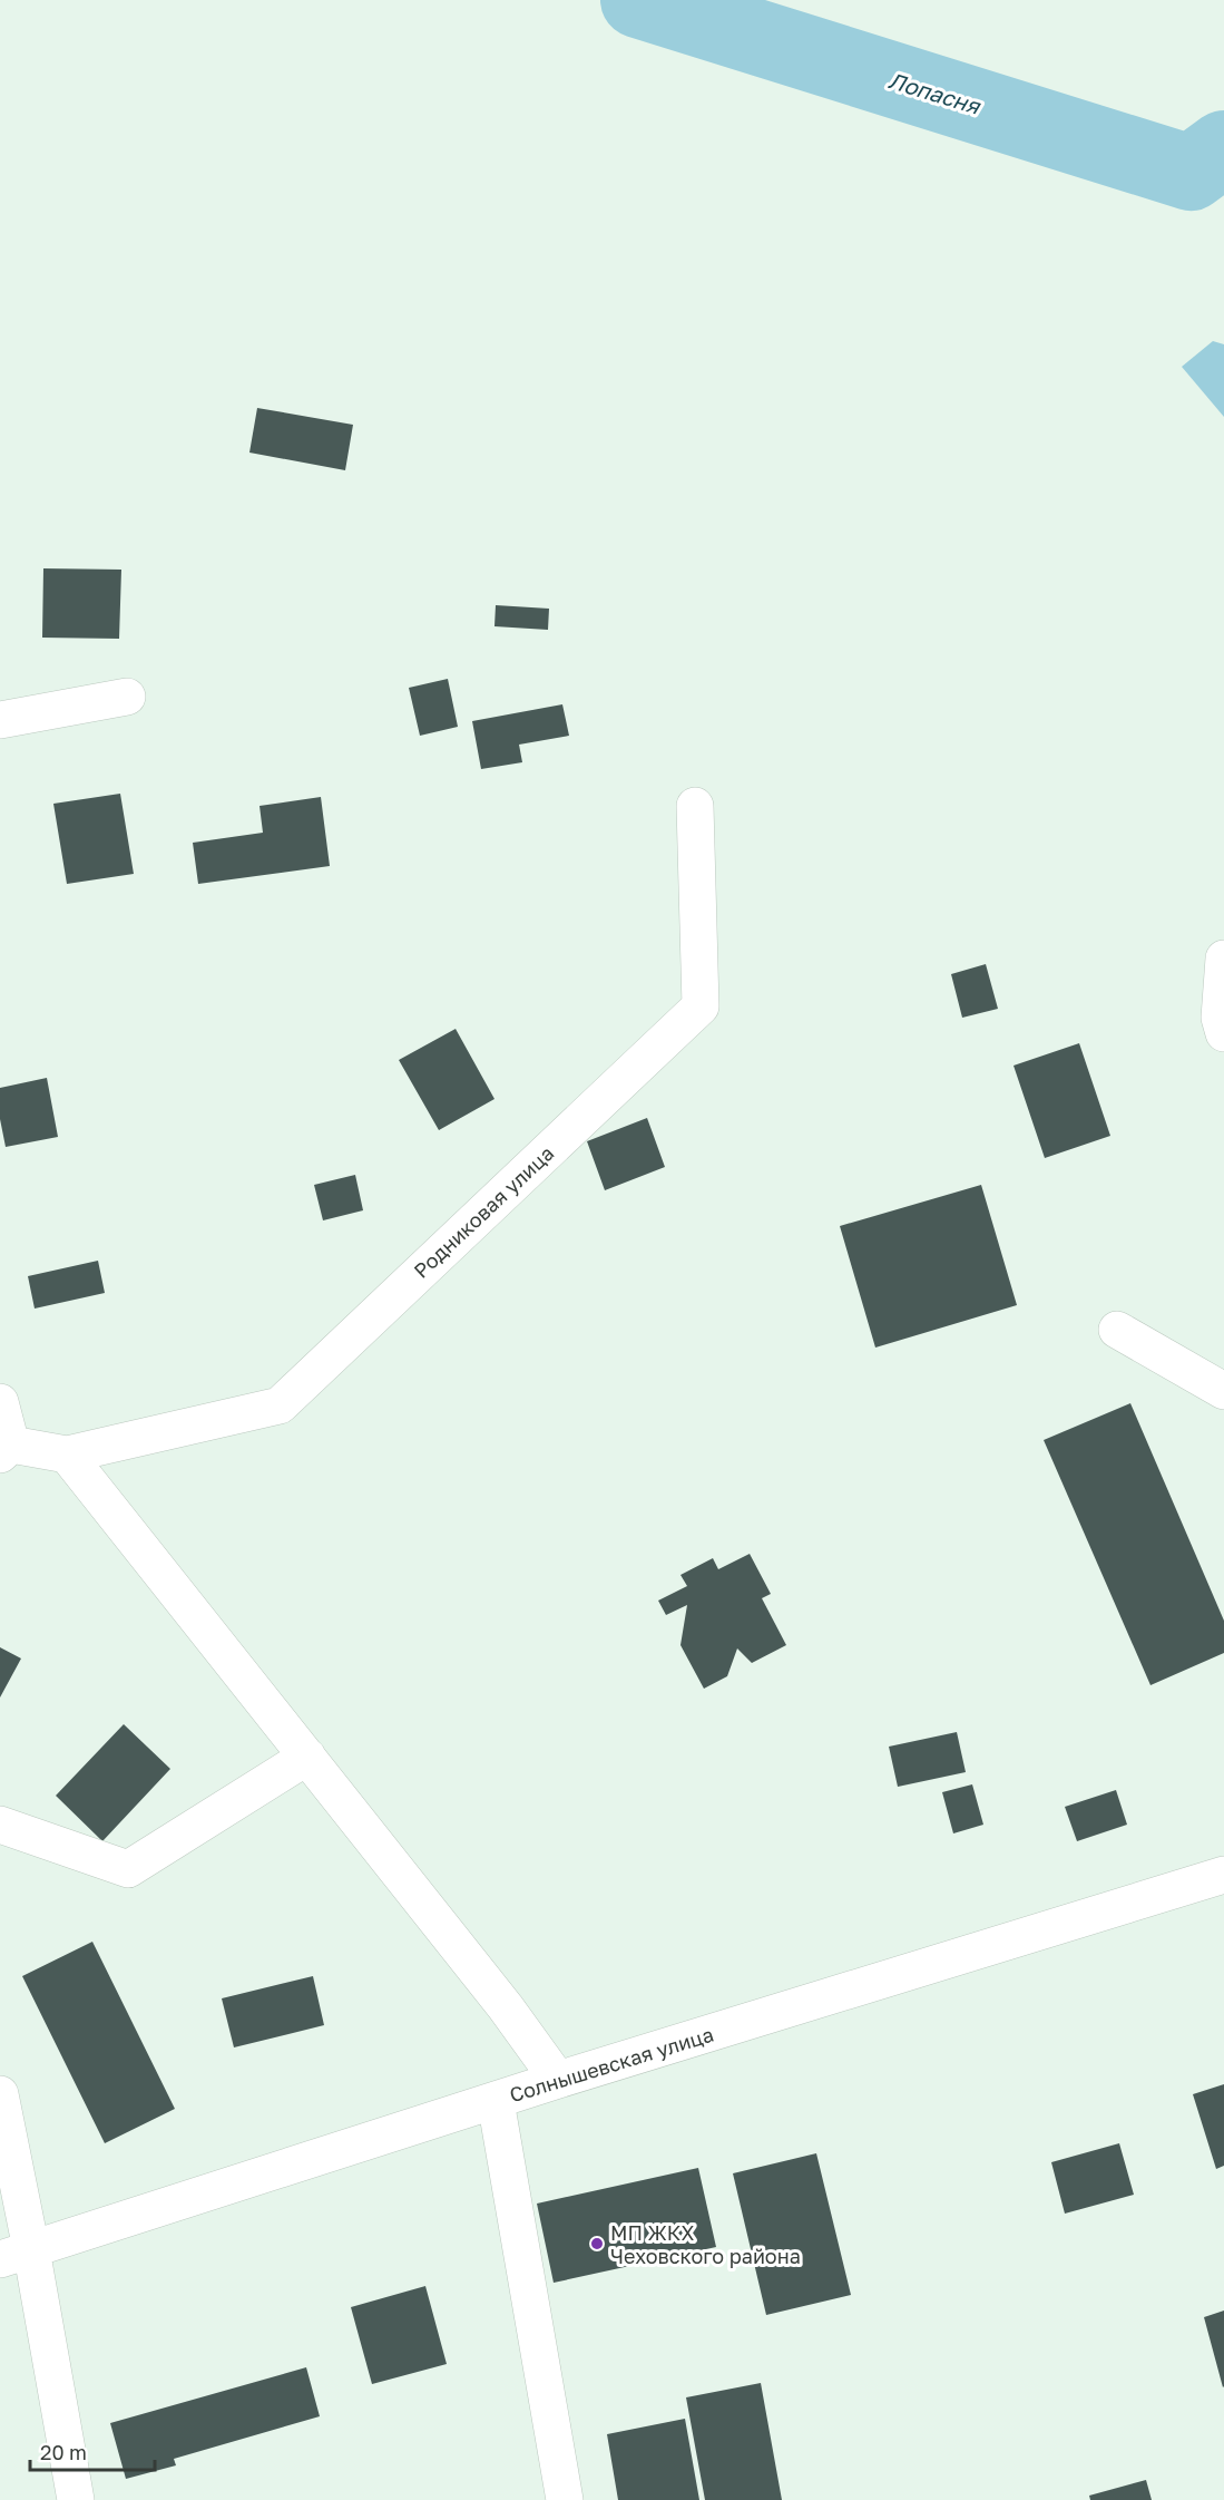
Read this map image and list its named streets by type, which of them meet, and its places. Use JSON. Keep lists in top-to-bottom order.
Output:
{
  "streets": {
    "street": ["Родниковая улица", "Солнышевская улица"]
  },
  "water": ["Лопасня"],
  "places": ["МП ЖКХ Чеховского района"],
  "scale_bar": "20 m"
}
